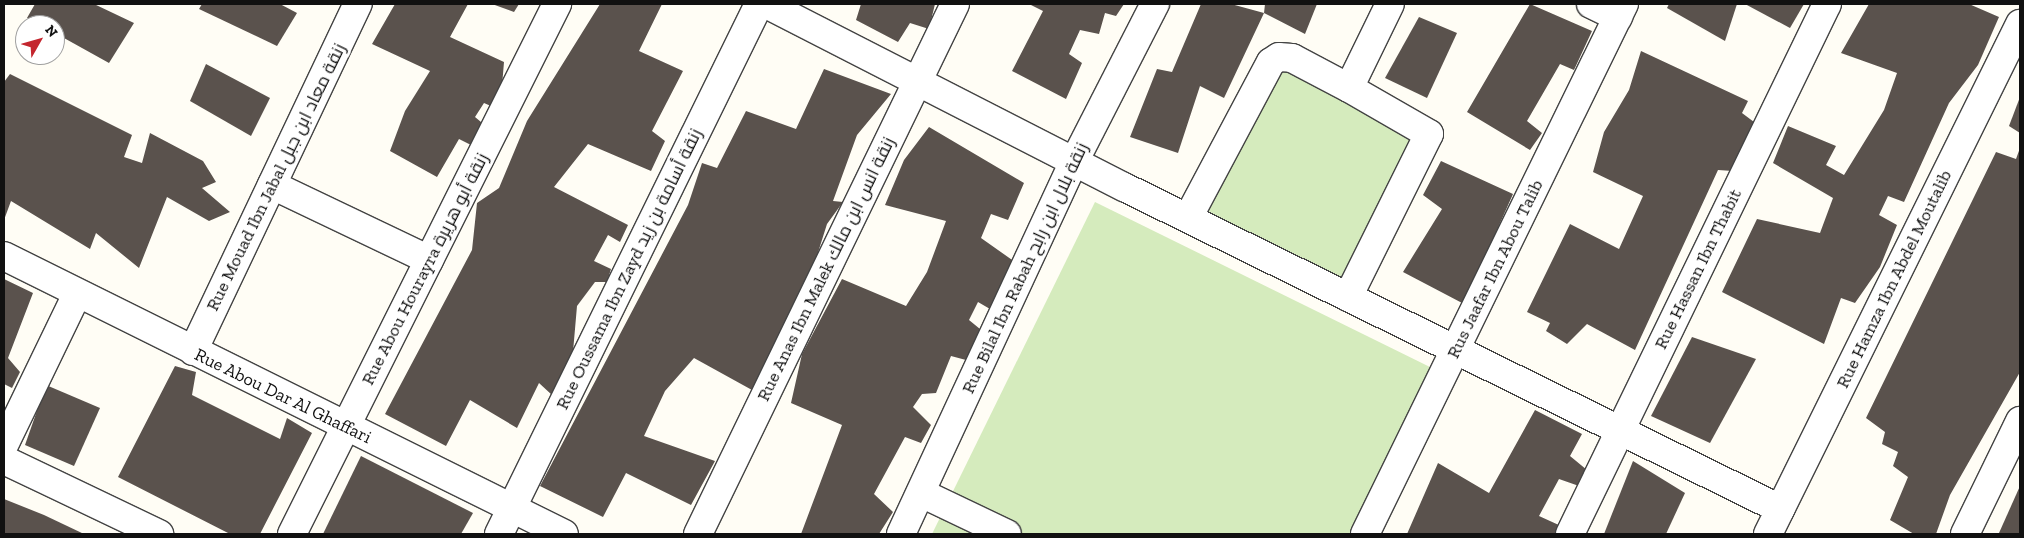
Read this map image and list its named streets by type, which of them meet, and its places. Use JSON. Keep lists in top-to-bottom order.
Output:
{
  "streets": {
    "street": [
      "Rue Mouad Ibn Jabal زنقة معاد ابن جبل",
      "Rue Bilal Ibn Rabah زنقة بلال ابن رابح",
      "Rue Abou Hourayra زنقة أبو هريرة",
      "Rue Oussama Ibn Zayd زنقة أسامة بن زيد",
      "Rue Anas Ibn Malek زنقة انس ابن مالك",
      "Rus Jaafar Ibn Abou Talib",
      "Rue Hassan Ibn Thabit",
      "Rue Hamza Ibn Abdel Moutalib",
      "Rue Abou Dar Al Ghaffari"
    ]
  },
  "crossings": [
    ["Rue Mouad Ibn Jabal زنقة معاد ابن جبل", "Rue Abou Dar Al Ghaffari"],
    ["Rue Abou Hourayra زنقة أبو هريرة", "Rue Abou Dar Al Ghaffari"],
    ["Rue Oussama Ibn Zayd زنقة أسامة بن زيد", "Rue Abou Dar Al Ghaffari"]
  ],
  "north": "top right"
}
